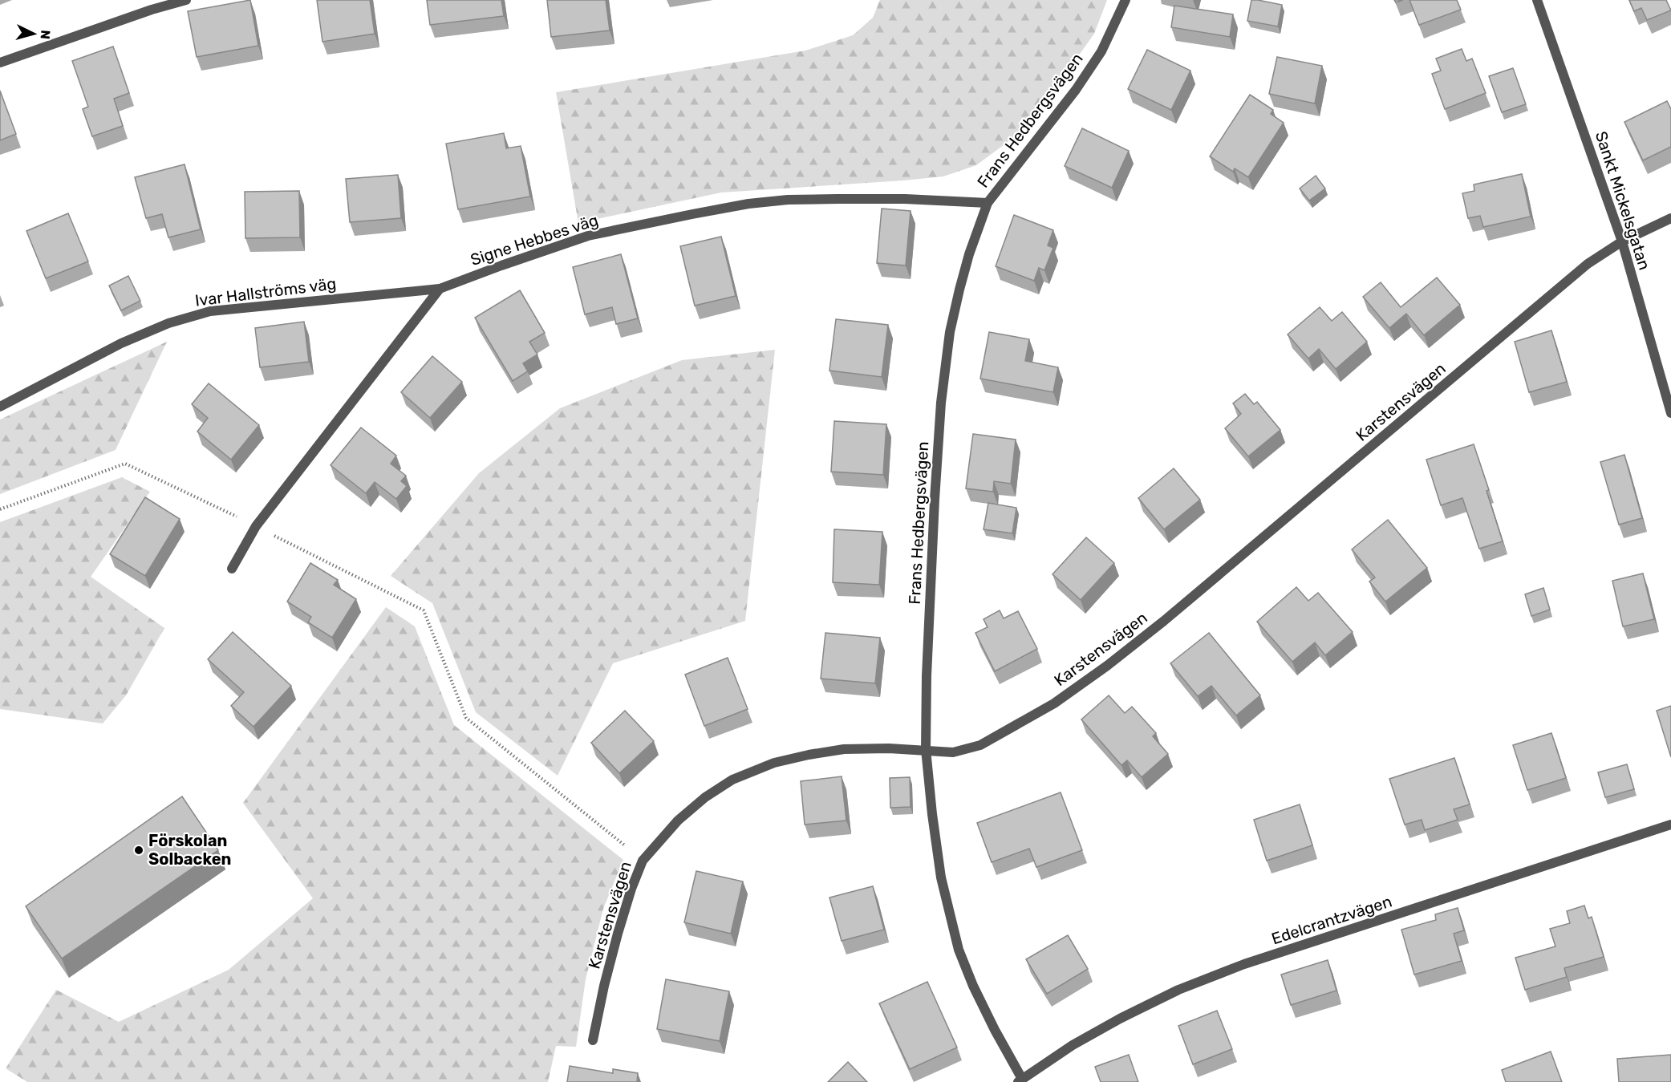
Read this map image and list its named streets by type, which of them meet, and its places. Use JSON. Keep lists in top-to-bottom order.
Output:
{
  "streets": {
    "street": [
      "Frans Hedbergsvägen",
      "Sankt Mickelsgatan",
      "Signe Hebbes väg",
      "Ivar Hallströms väg",
      "Karstensvägen",
      "Edelcrantzvägen"
    ]
  },
  "crossings": [
    ["Frans Hedbergsvägen", "Signe Hebbes väg"],
    ["Frans Hedbergsvägen", "Karstensvägen"],
    ["Frans Hedbergsvägen", "Edelcrantzvägen"],
    ["Sankt Mickelsgatan", "Karstensvägen"],
    ["Signe Hebbes väg", "Ivar Hallströms väg"]
  ],
  "places": ["Förskolan Solbacken"],
  "north": "right"
}
